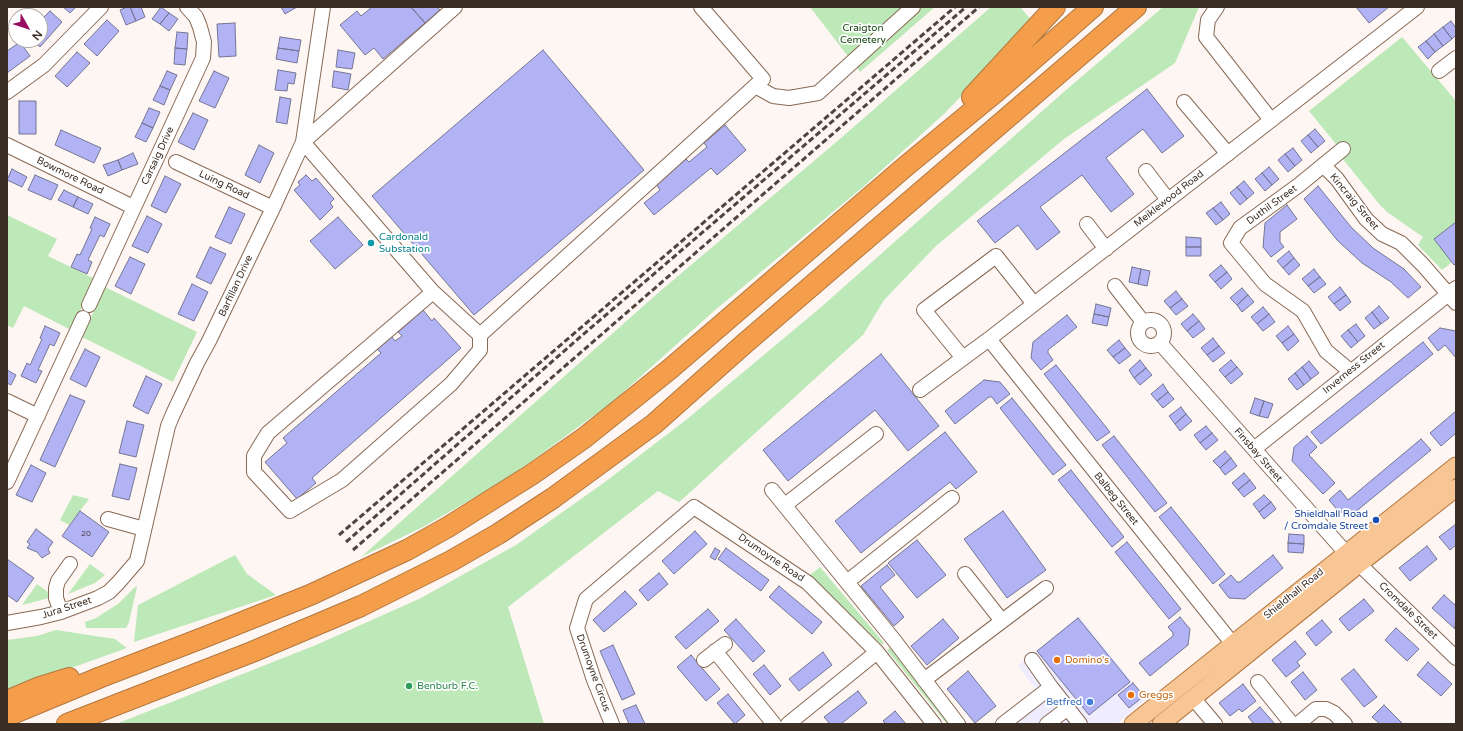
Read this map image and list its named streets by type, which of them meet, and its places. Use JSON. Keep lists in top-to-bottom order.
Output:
{
  "streets": {
    "main road": ["Shieldhall Road"],
    "street": [
      "Carsaig Drive",
      "Bowmore Road",
      "Luing Road",
      "Meiklewood Road",
      "Kincraig Street",
      "Duthil Street",
      "Barfillan Drive",
      "Inverness Street",
      "Finsbay Street",
      "Balbeg Street",
      "Drumoyne Road",
      "Jura Street",
      "Cromdale Street",
      "Drumoyne Circus"
    ]
  },
  "crossings": [
    ["Carsaig Drive", "Bowmore Road"],
    ["Luing Road", "Barfillan Drive"],
    ["Meiklewood Road", "Balbeg Street"],
    ["Kincraig Street", "Duthil Street"],
    ["Kincraig Street", "Inverness Street"],
    ["Duthil Street", "Inverness Street"],
    ["Barfillan Drive", "Jura Street"],
    ["Inverness Street", "Finsbay Street"],
    ["Finsbay Street", "Shieldhall Road"],
    ["Finsbay Street", "Cromdale Street"],
    ["Balbeg Street", "Shieldhall Road"],
    ["Drumoyne Road", "Drumoyne Circus"],
    ["Shieldhall Road", "Cromdale Street"]
  ],
  "parks": ["Craigton Cemetery"],
  "places": [
    "Cardonald Substation",
    "Shieldhall Road / Cromdale Street",
    "Domino's",
    "Benburb F.C.",
    "Greggs",
    "Betfred"
  ],
  "house_numbers": ["20"],
  "north": "bottom right"
}
